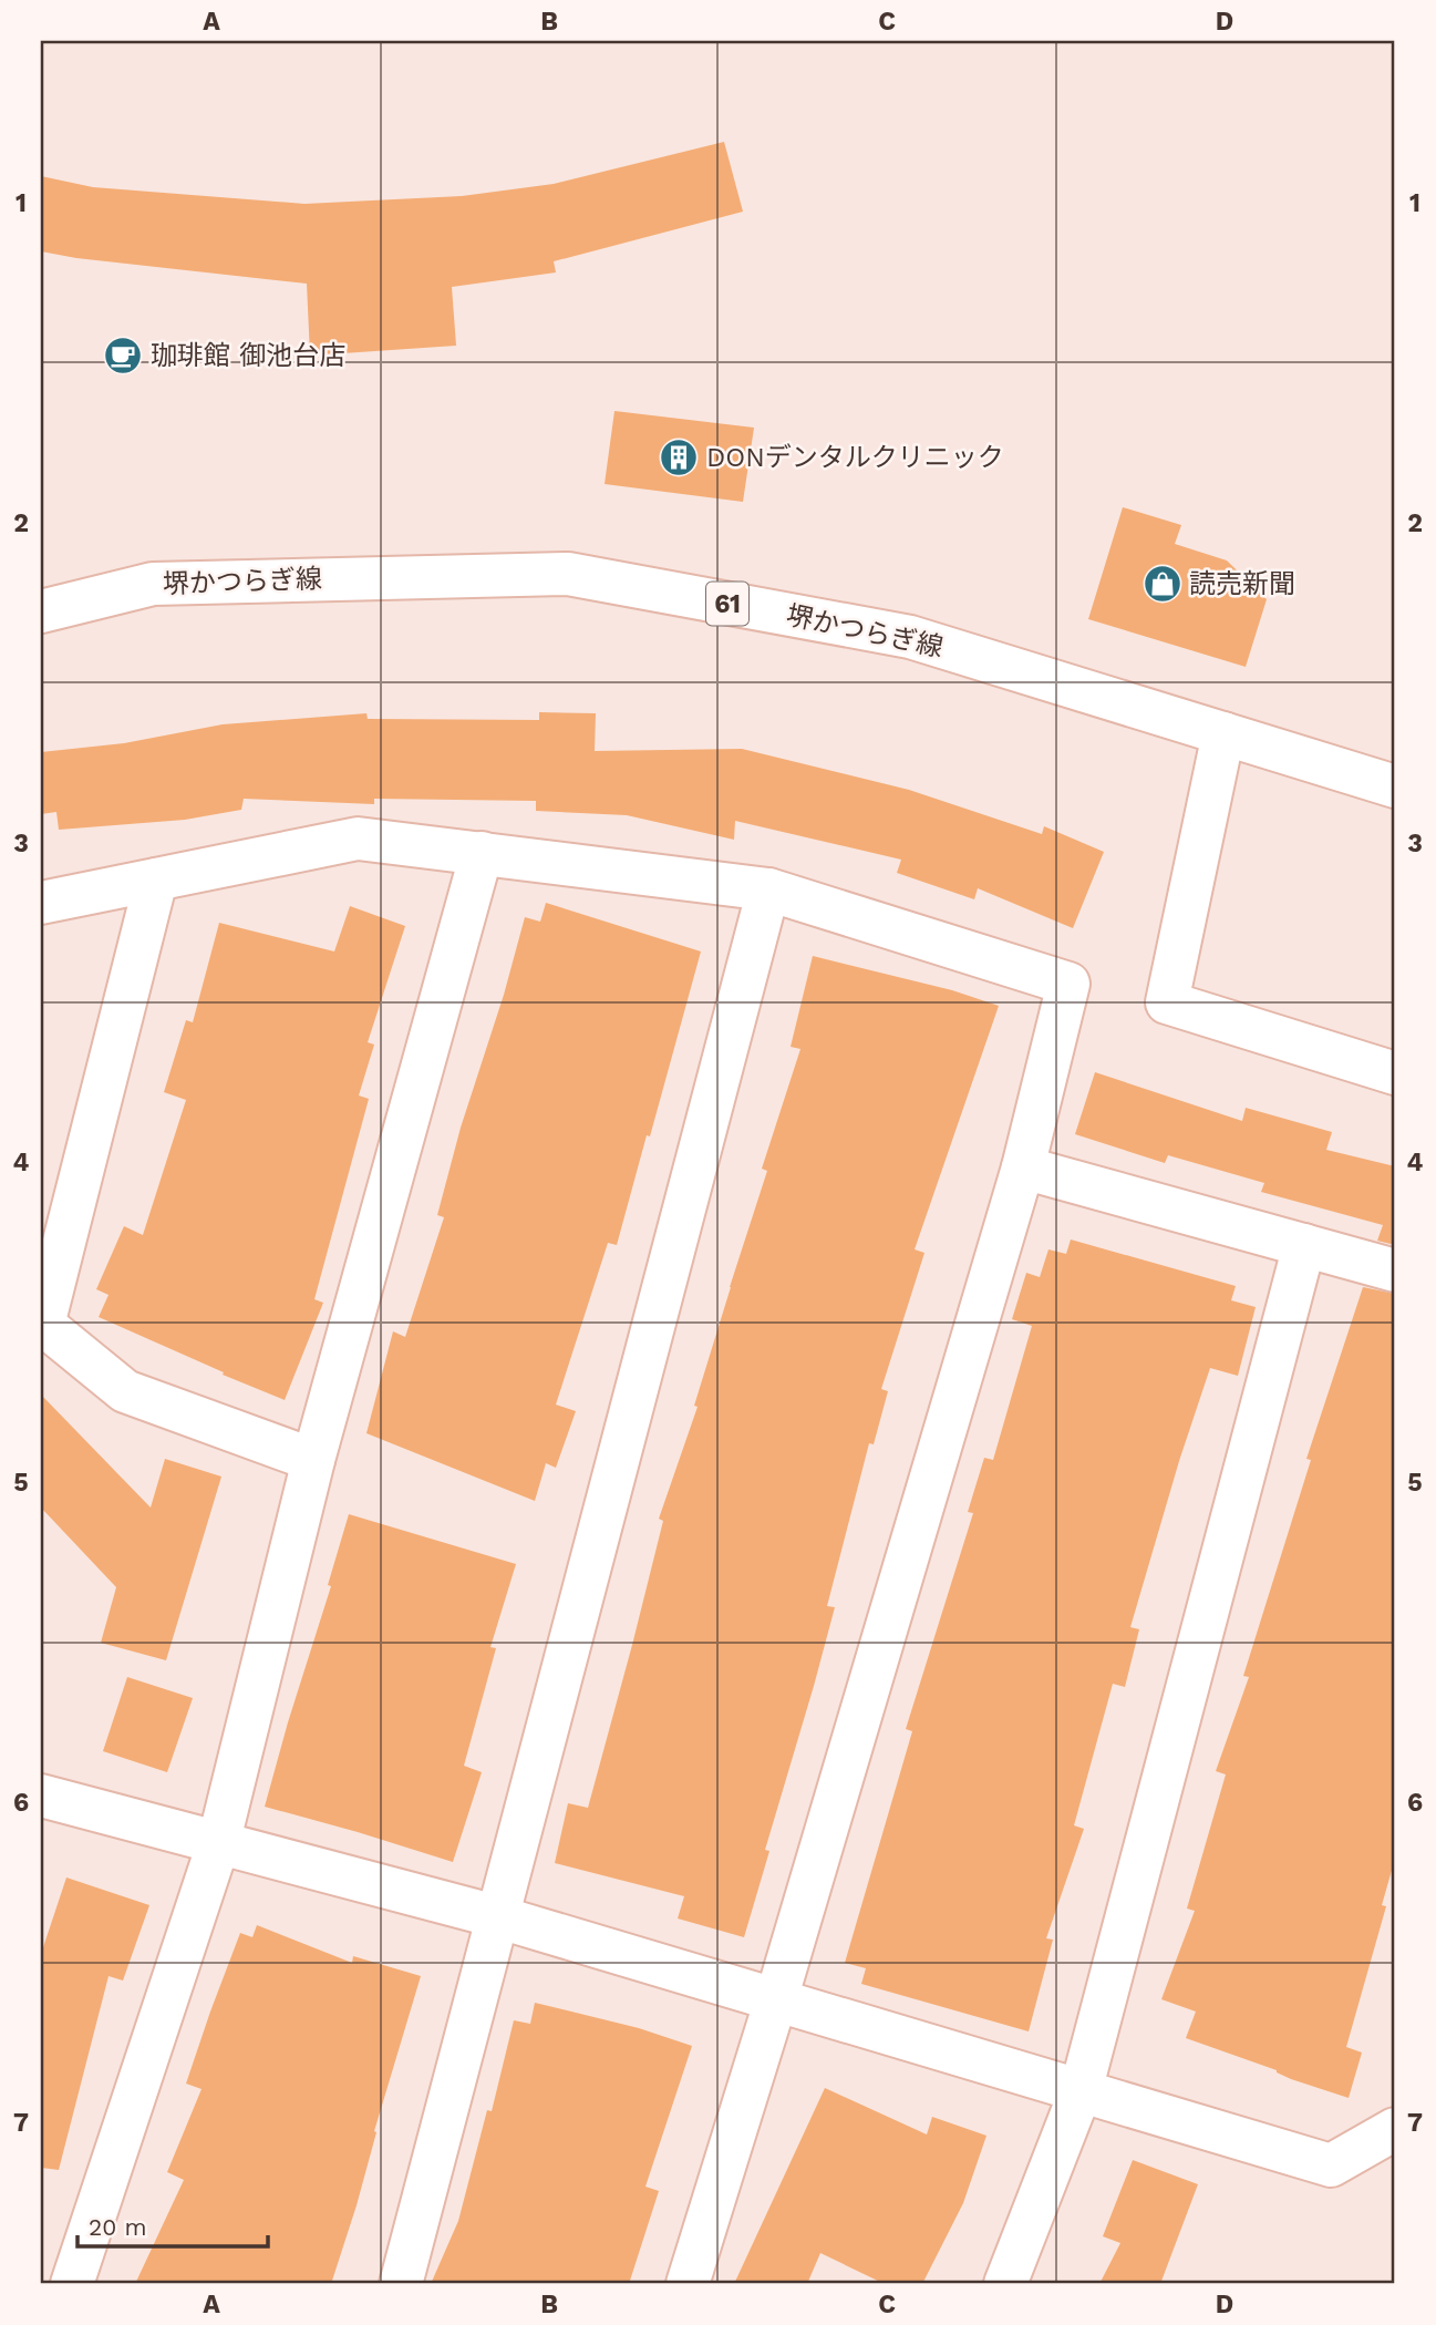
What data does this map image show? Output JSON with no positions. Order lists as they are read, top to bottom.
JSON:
{
  "streets": {
    "street": ["堺かつらぎ線", "61"]
  },
  "places": {
    "cafe": ["珈琲館 御池台店"],
    "building": ["DONデンタルクリニック"],
    "shop": ["読売新聞"]
  },
  "scale_bar": "20 m",
  "grid": {
    "columns": [
      "A",
      "B",
      "C",
      "D"
    ],
    "rows": [
      "1",
      "2",
      "3",
      "4",
      "5",
      "6",
      "7"
    ]
  }
}
